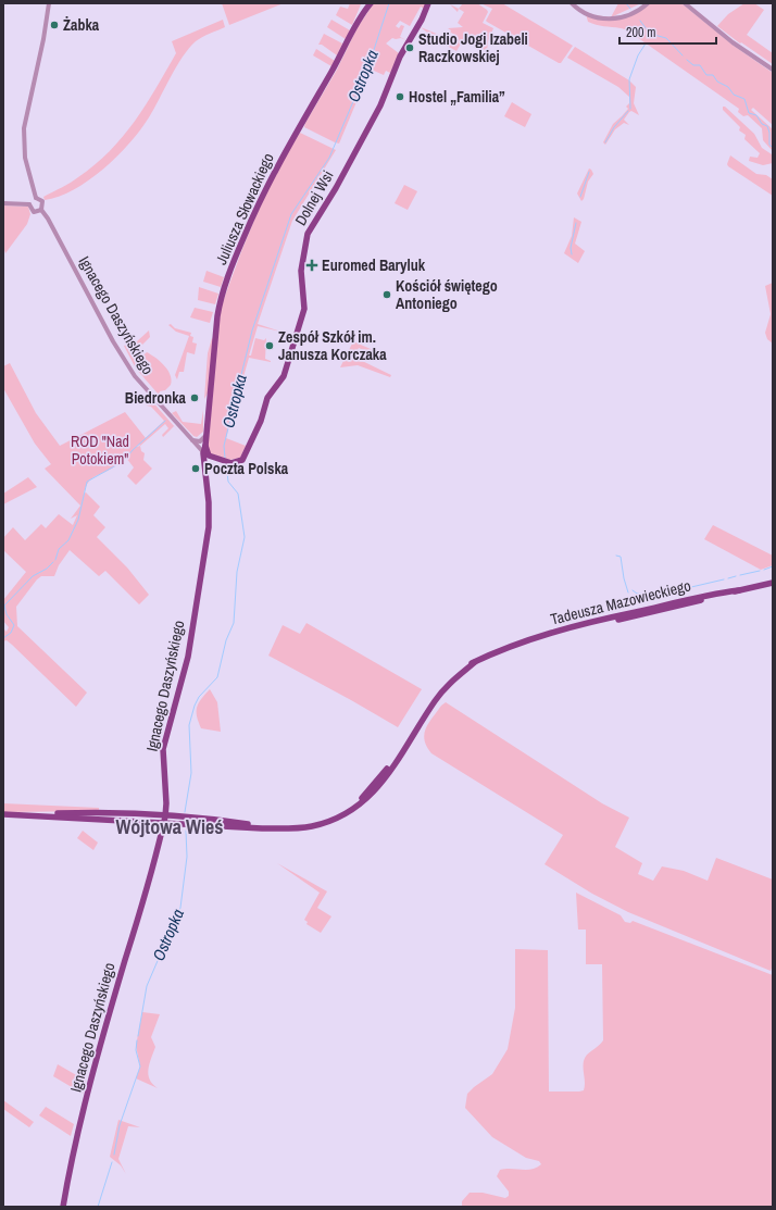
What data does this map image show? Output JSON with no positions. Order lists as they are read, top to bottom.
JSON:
{
  "streets": {
    "main road": [
      "Dolnej Wsi",
      "Juliusza Słowackiego",
      "Ignacego Daszyńskiego",
      "Tadeusza Mazowieckiego"
    ]
  },
  "crossings": [
    ["Dolnej Wsi", "Juliusza Słowackiego"],
    ["Dolnej Wsi", "Ignacego Daszyńskiego"],
    ["Juliusza Słowackiego", "Ignacego Daszyńskiego"],
    ["Ignacego Daszyńskiego", "Tadeusza Mazowieckiego"]
  ],
  "districts": ["Wójtowa Wieś"],
  "water": ["Ostropka"],
  "parks": ["ROD \"Nad Potokiem\""],
  "places": {
    "other": [
      "Żabka",
      "Studio Jogi Izabeli Raczkowskiej",
      "Hostel „Familia”",
      "Kościół świętego Antoniego",
      "Zespół Szkół im. Janusza Korczaka",
      "Biedronka",
      "Poczta Polska"
    ],
    "health": ["Euromed Baryluk"]
  },
  "scale_bar": "200 m"
}
